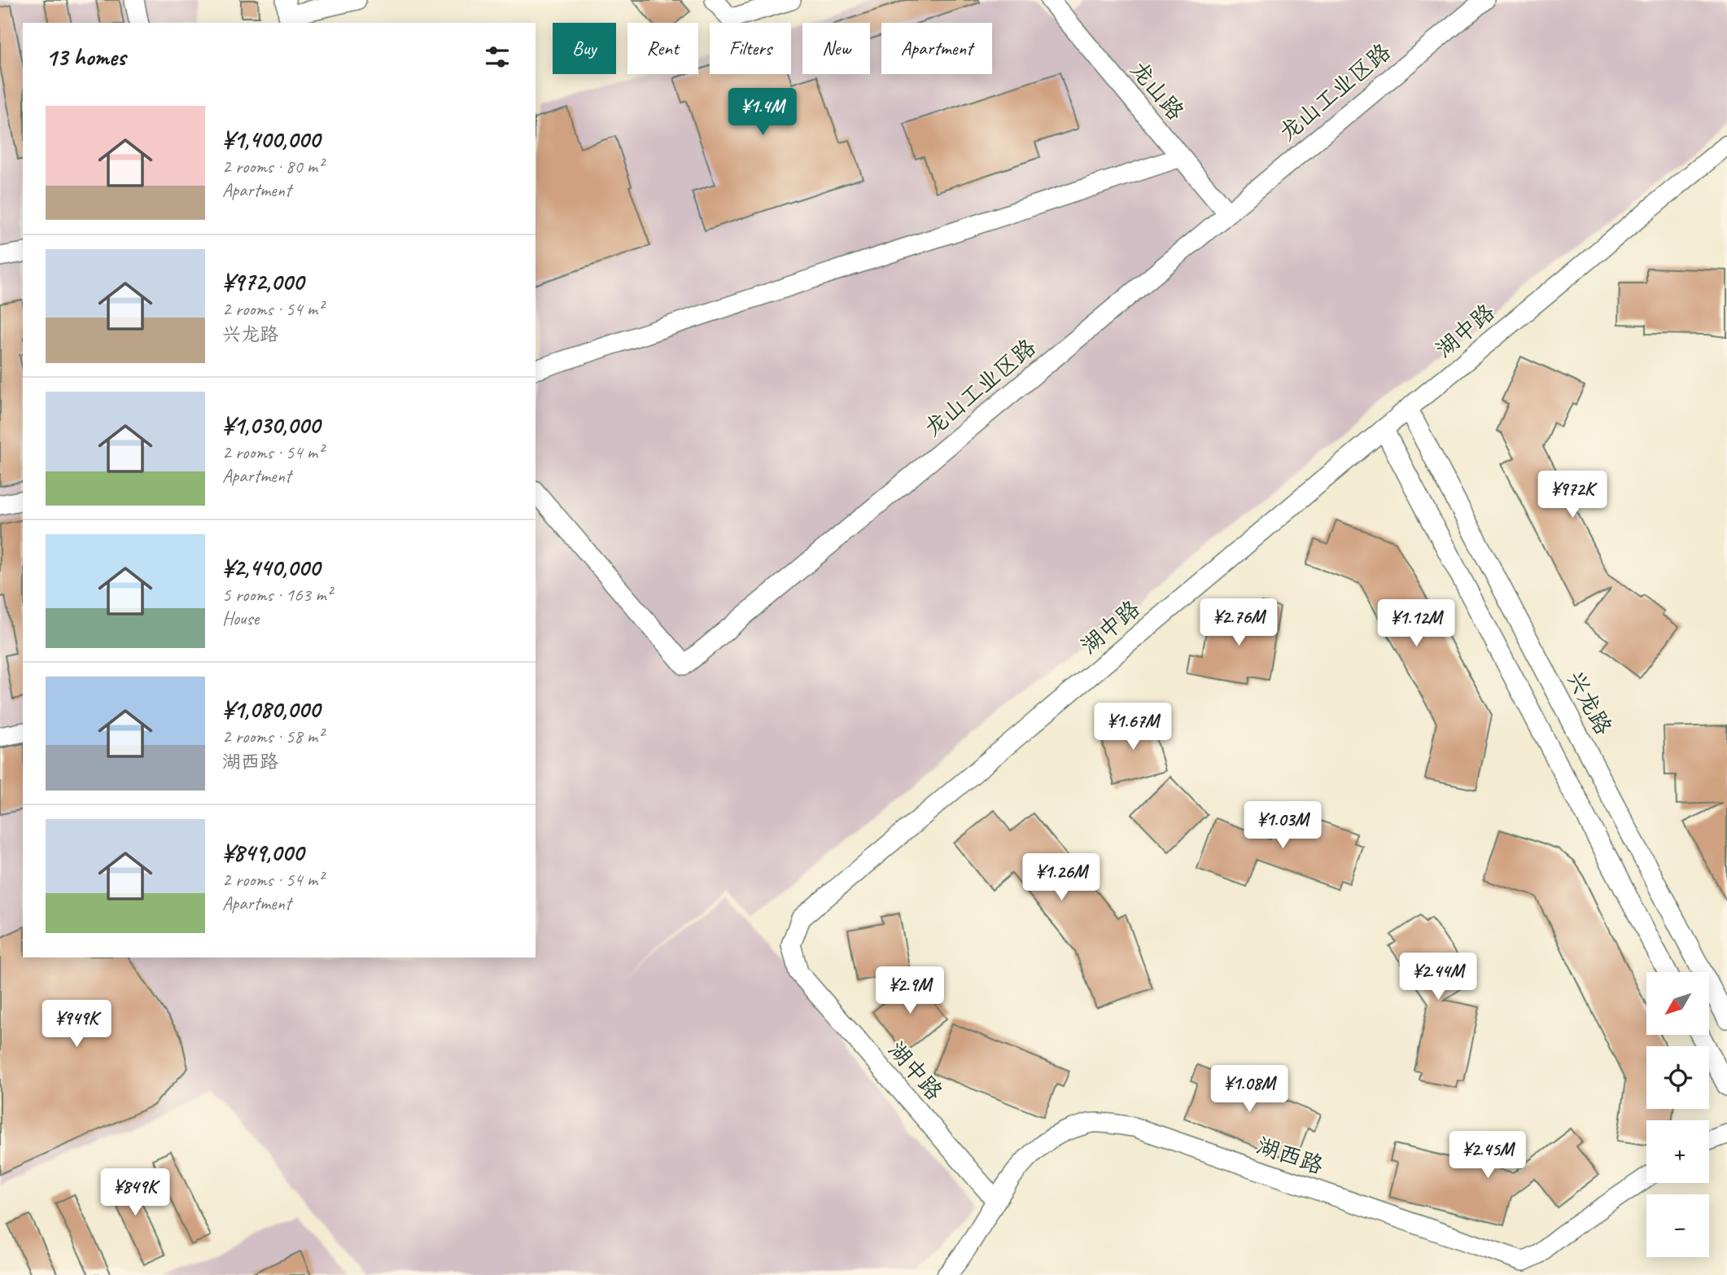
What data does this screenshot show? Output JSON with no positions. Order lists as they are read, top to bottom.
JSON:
{
  "streets": {
    "street": [
      "龙山路",
      "龙山工业区路",
      "湖中路",
      "兴龙路",
      "湖西路"
    ]
  },
  "crossings": [
    ["龙山路", "龙山工业区路"],
    ["湖中路", "兴龙路"],
    ["湖中路", "湖西路"]
  ],
  "north": "bottom left",
  "page": {
    "chip": [
      "Buy",
      "Rent",
      "Filters",
      "New",
      "Apartment"
    ],
    "heading": "13 homes",
    "price": [
      "¥1.4M",
      "¥972K",
      "¥2.76M",
      "¥1.12M",
      "¥1.67M",
      "¥1.03M",
      "¥1.26M",
      "¥2.44M",
      "¥2.9M",
      "¥949K",
      "¥1.08M",
      "¥2.45M",
      "¥849K"
    ],
    "list": [
      {
        "name": "¥1,400,000",
        "note": "2 rooms · 80 m² · Apartment"
      },
      {
        "name": "¥972,000",
        "note": "2 rooms · 54 m² · 兴龙路"
      },
      {
        "name": "¥1,030,000",
        "note": "2 rooms · 54 m² · Apartment"
      },
      {
        "name": "¥2,440,000",
        "note": "5 rooms · 163 m² · House"
      },
      {
        "name": "¥1,080,000",
        "note": "2 rooms · 58 m² · 湖西路"
      },
      {
        "name": "¥849,000",
        "note": "2 rooms · 54 m² · Apartment"
      }
    ],
    "map_buttons": ["+", "−"]
  }
}
